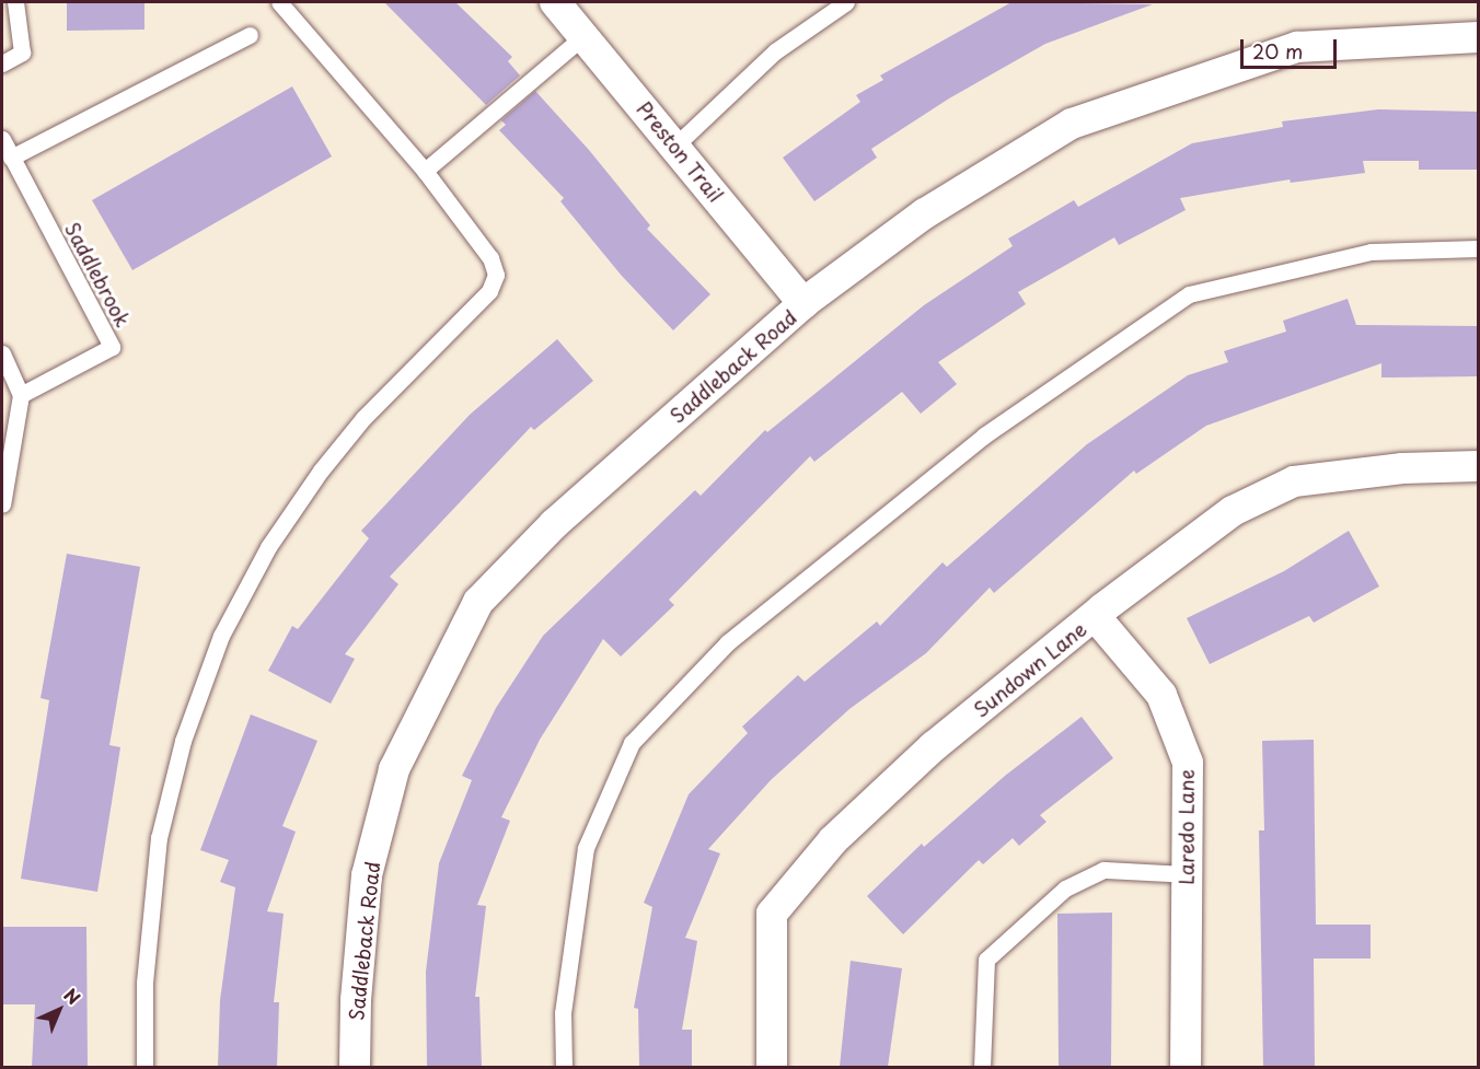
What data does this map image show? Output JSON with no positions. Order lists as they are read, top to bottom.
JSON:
{
  "streets": {
    "street": [
      "Preston Trail",
      "Saddleback Road",
      "Sundown Lane",
      "Laredo Lane"
    ],
    "lane": ["Saddlebrook"]
  },
  "crossings": [
    ["Preston Trail", "Saddleback Road"],
    ["Sundown Lane", "Laredo Lane"]
  ],
  "scale_bar": "20 m",
  "north": "top right"
}
